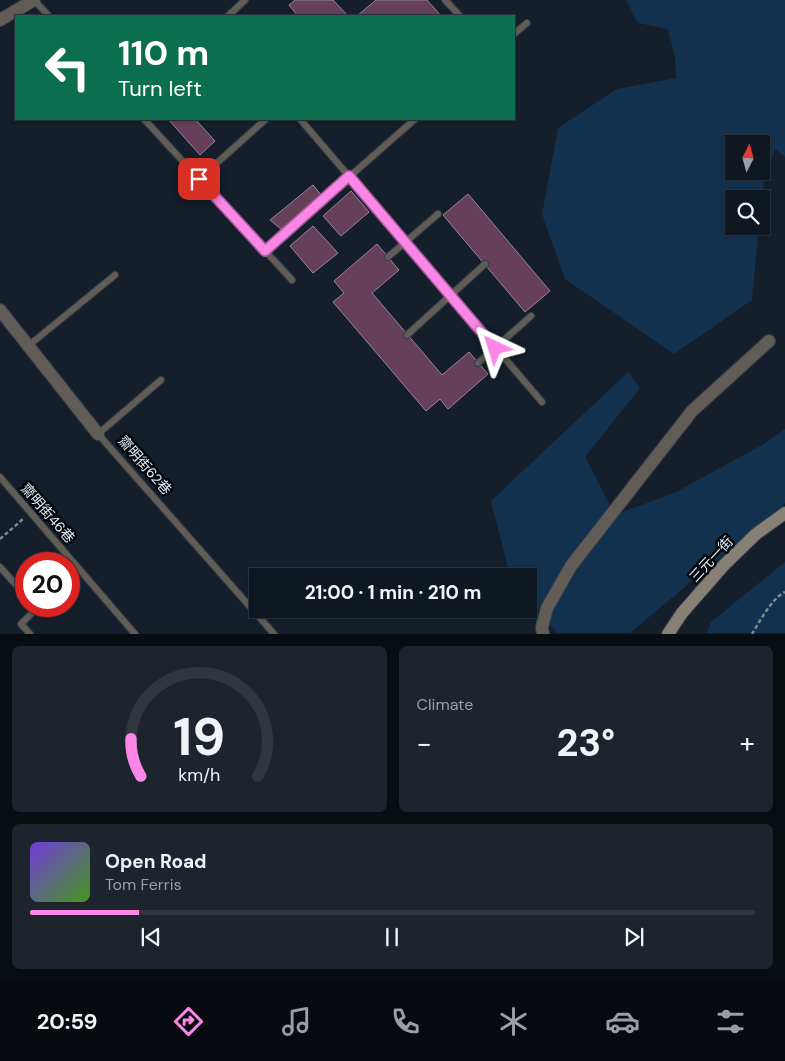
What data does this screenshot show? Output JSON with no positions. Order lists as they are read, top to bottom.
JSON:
{
  "streets": {
    "street": ["齋明街62巷", "三元一街"],
    "lane": ["齋明街46巷"]
  },
  "north": "top",
  "page": {
    "turn": ["110 m", "Turn left"],
    "limit": "20",
    "trip": "21:00 · 1 min · 210 m",
    "tile": "Climate",
    "heat": ["−", "23°", "+"],
    "song": ["Open Road", "Tom Ferris"],
    "tabs": "20:59",
    "gauge": ["19", "km/h"]
  }
}
